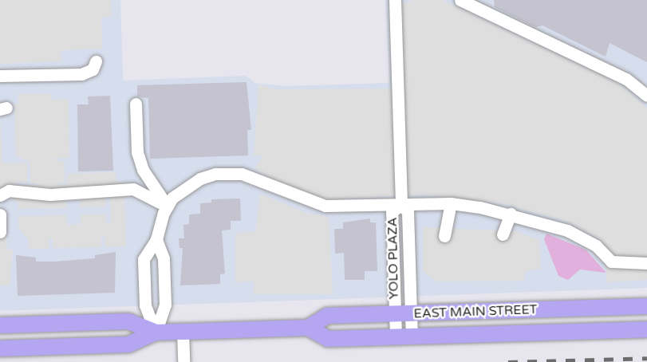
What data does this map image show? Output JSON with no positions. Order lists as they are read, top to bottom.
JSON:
{
  "streets": {
    "main road": ["EAST MAIN STREET"],
    "lane": ["YOLO PLAZA"]
  },
  "crossings": [
    ["YOLO PLAZA", "EAST MAIN STREET"]
  ]
}
